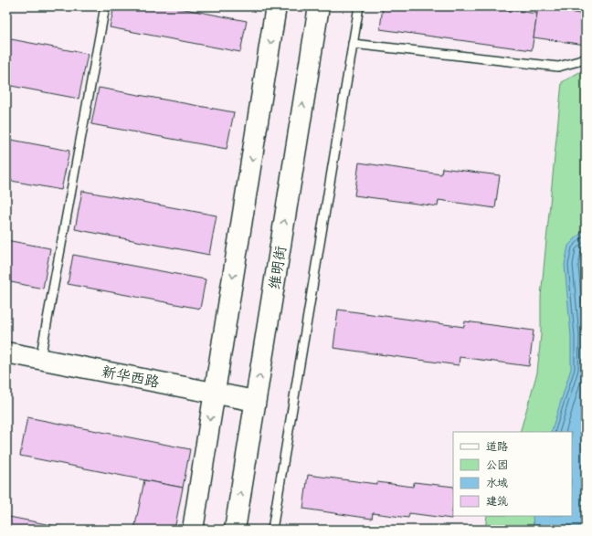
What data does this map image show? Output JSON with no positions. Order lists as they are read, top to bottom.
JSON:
{
  "streets": {
    "street": ["维明街", "新华西路"]
  },
  "crossings": [
    ["维明街", "新华西路"]
  ],
  "legend": [
    "道路",
    "公园",
    "水域",
    "建筑"
  ]
}
